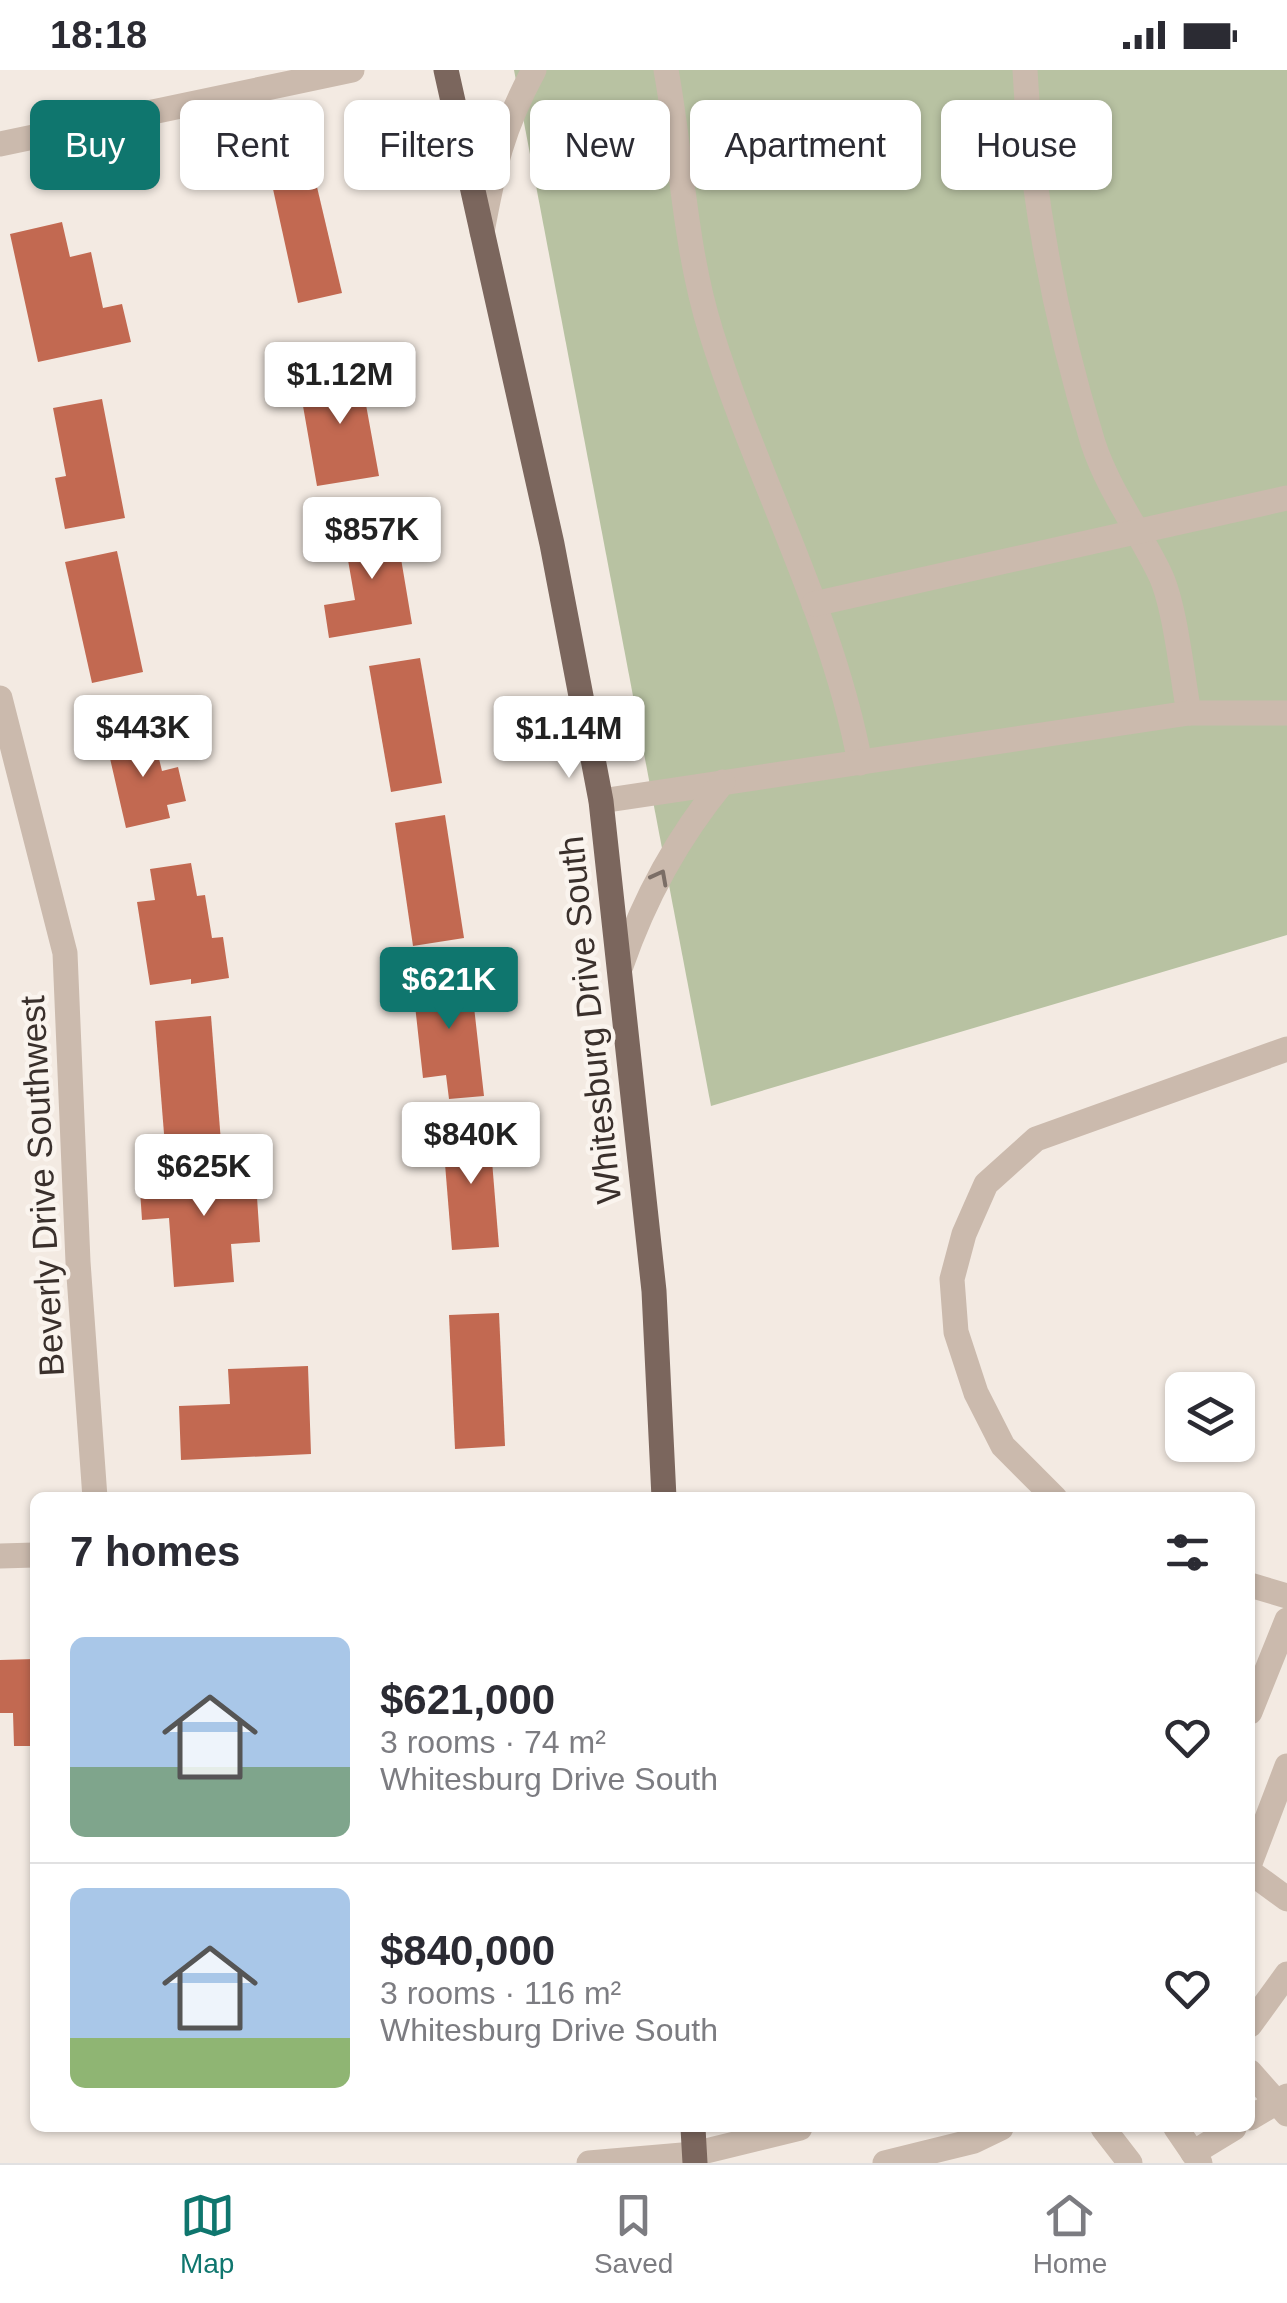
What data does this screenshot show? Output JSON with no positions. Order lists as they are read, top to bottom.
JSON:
{
  "streets": {
    "main road": ["Whitesburg Drive South"],
    "street": ["Beverly Drive Southwest"]
  },
  "page": {
    "status": "18:18",
    "chip": [
      "Buy",
      "Rent",
      "Filters",
      "New",
      "Apartment",
      "House"
    ],
    "price": [
      "$1.12M",
      "$857K",
      "$443K",
      "$1.14M",
      "$621K",
      "$840K",
      "$625K"
    ],
    "heading": "7 homes",
    "list": [
      {
        "name": "$621,000",
        "note": "3 rooms · 74 m² · Whitesburg Drive South"
      },
      {
        "name": "$840,000",
        "note": "3 rooms · 116 m² · Whitesburg Drive South"
      }
    ],
    "tabs": ["Map", "Saved", "Home"]
  }
}
